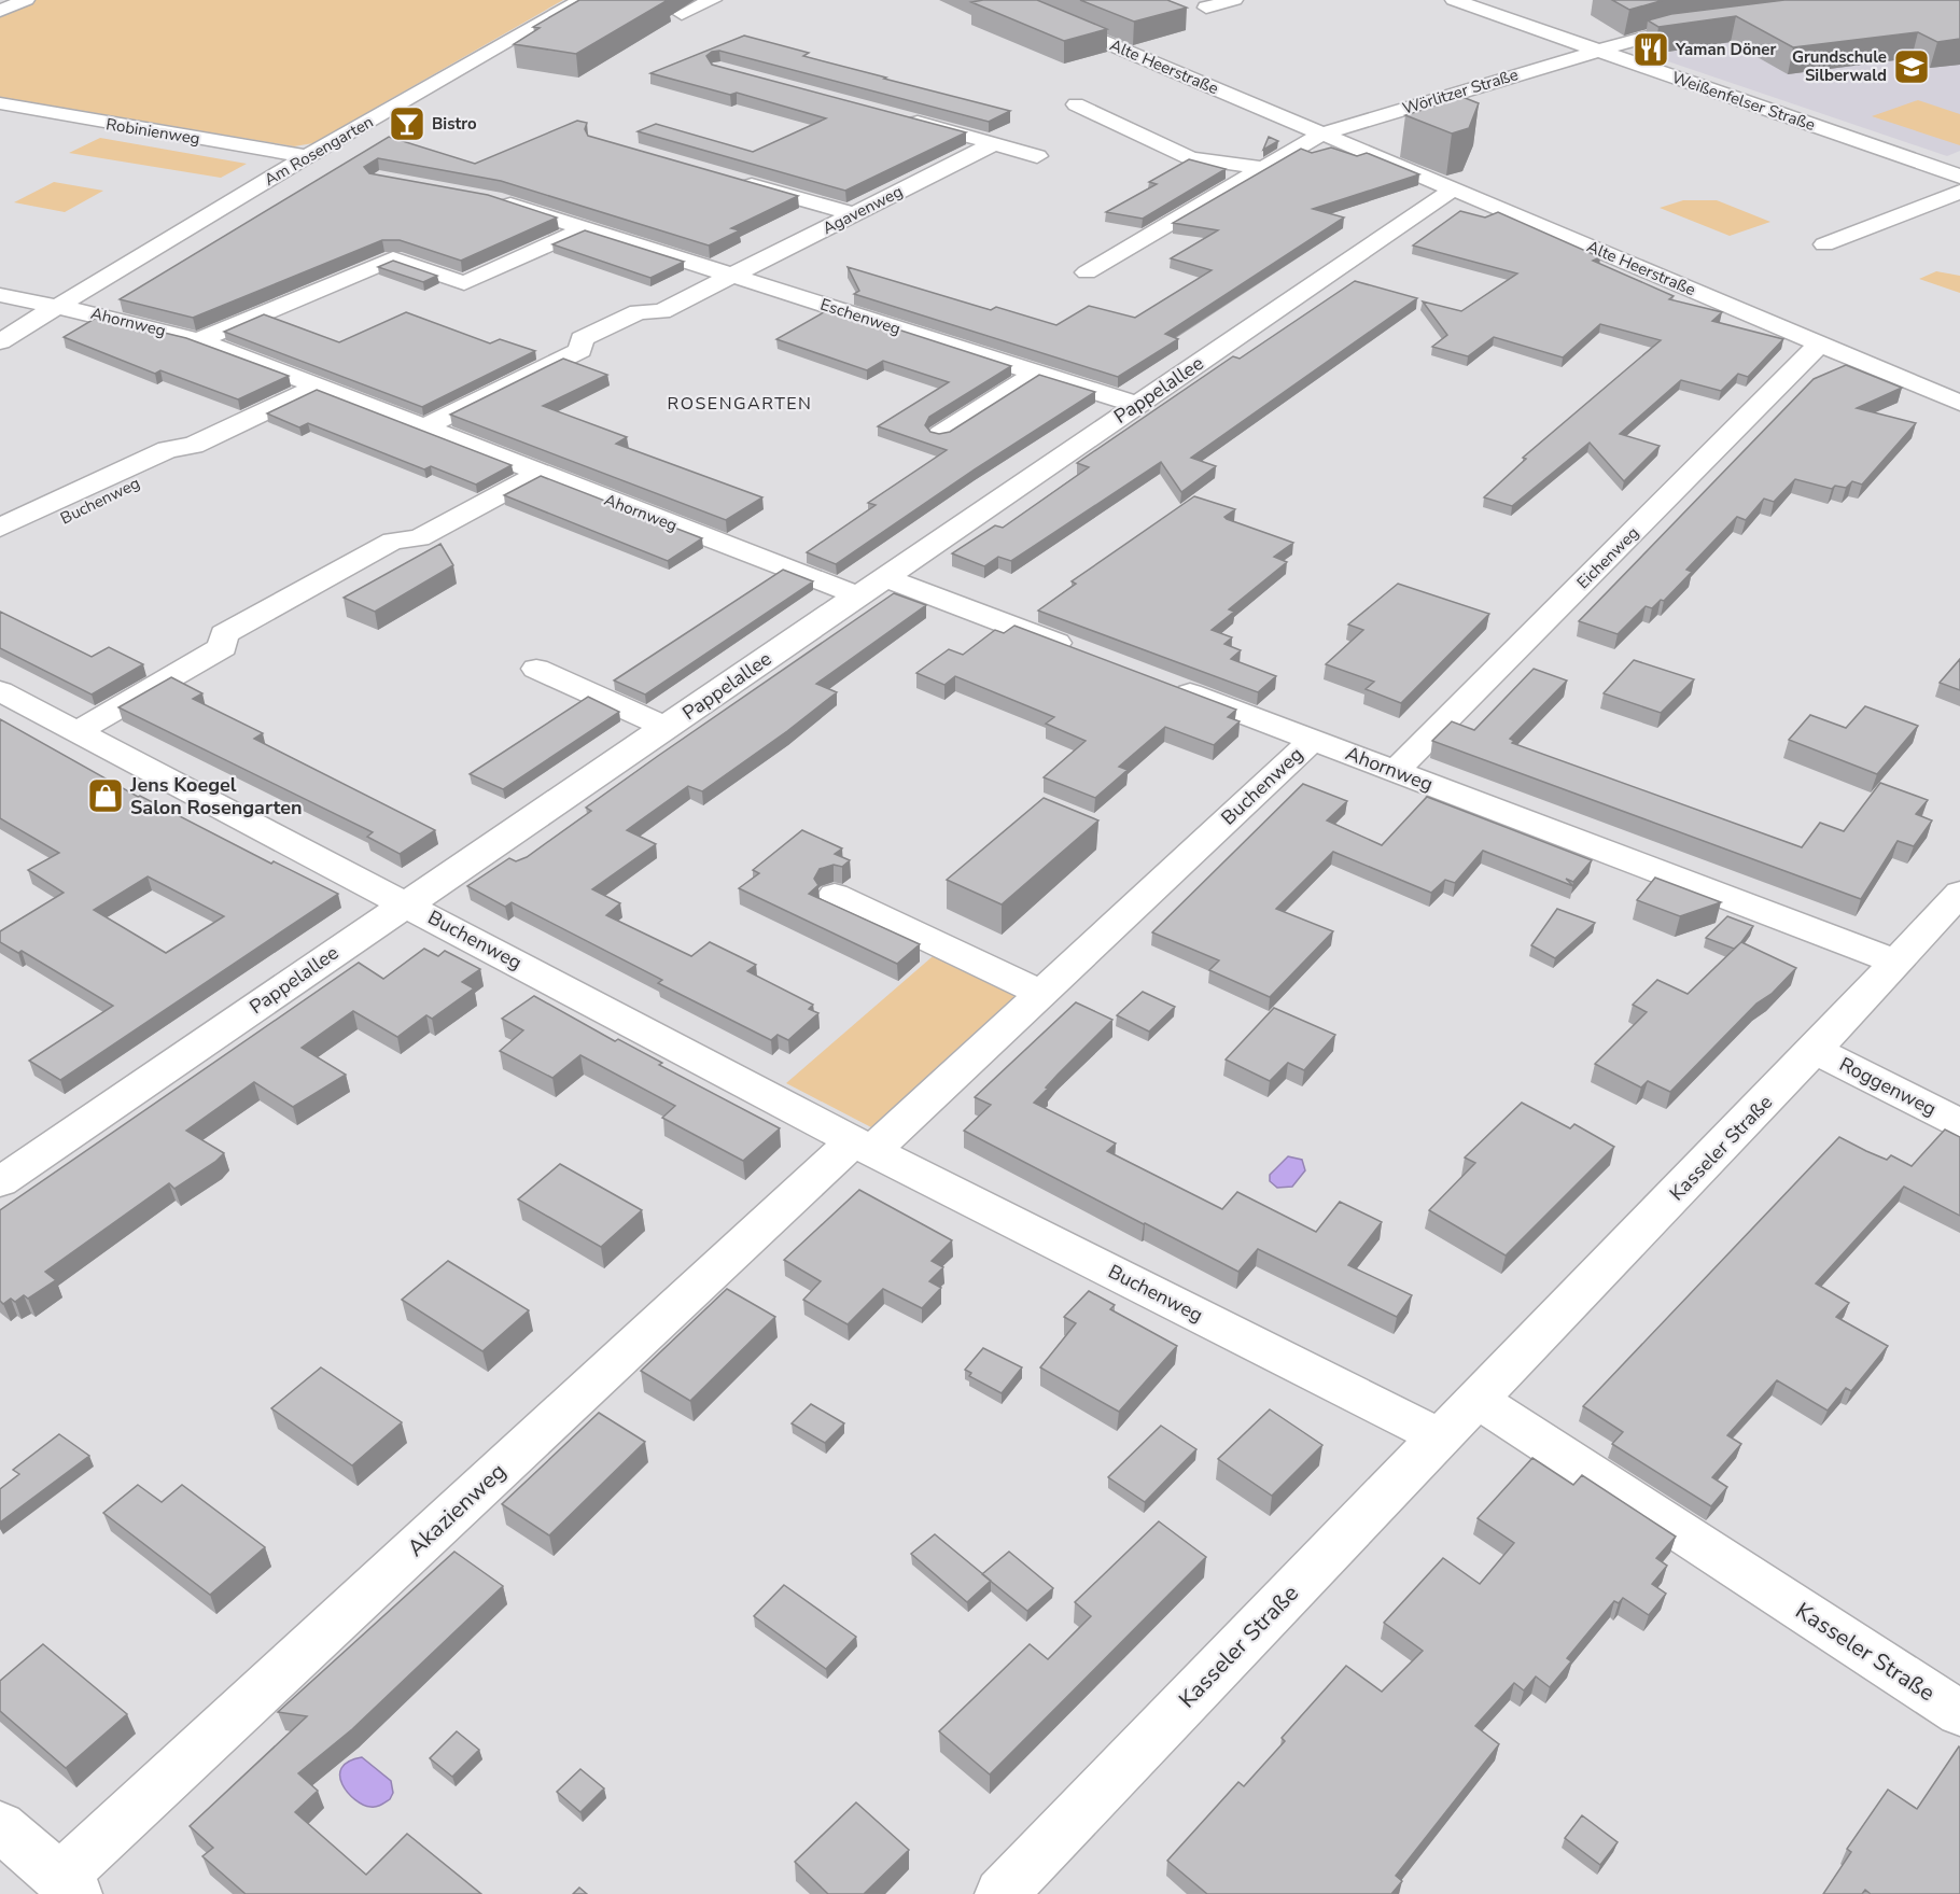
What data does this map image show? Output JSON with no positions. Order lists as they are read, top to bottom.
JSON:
{
  "streets": {
    "street": [
      "Alte Heerstraße",
      "Wörlitzer Straße",
      "Weißenfelser Straße",
      "Robinienweg",
      "Am Rosengarten",
      "Agavenweg",
      "Eschenweg",
      "Ahornweg",
      "Pappelallee",
      "Buchenweg",
      "Eichenweg",
      "Roggenweg",
      "Kasseler Straße",
      "Akazienweg"
    ]
  },
  "crossings": [
    ["Alte Heerstraße", "Wörlitzer Straße"],
    ["Alte Heerstraße", "Pappelallee"],
    ["Alte Heerstraße", "Eichenweg"],
    ["Wörlitzer Straße", "Weißenfelser Straße"],
    ["Robinienweg", "Am Rosengarten"],
    ["Am Rosengarten", "Ahornweg"],
    ["Agavenweg", "Eschenweg"],
    ["Eschenweg", "Pappelallee"],
    ["Ahornweg", "Pappelallee"],
    ["Ahornweg", "Buchenweg"],
    ["Ahornweg", "Eichenweg"],
    ["Ahornweg", "Kasseler Straße"],
    ["Pappelallee", "Buchenweg"],
    ["Buchenweg", "Kasseler Straße"],
    ["Buchenweg", "Akazienweg"],
    ["Roggenweg", "Kasseler Straße"]
  ],
  "districts": ["ROSENGARTEN"],
  "places": {
    "restaurant": ["Yaman Döner"],
    "school or university": ["Grundschule Silberwald"],
    "bar": ["Bistro"],
    "shop": ["Jens Koegel Salon Rosengarten"]
  }
}
